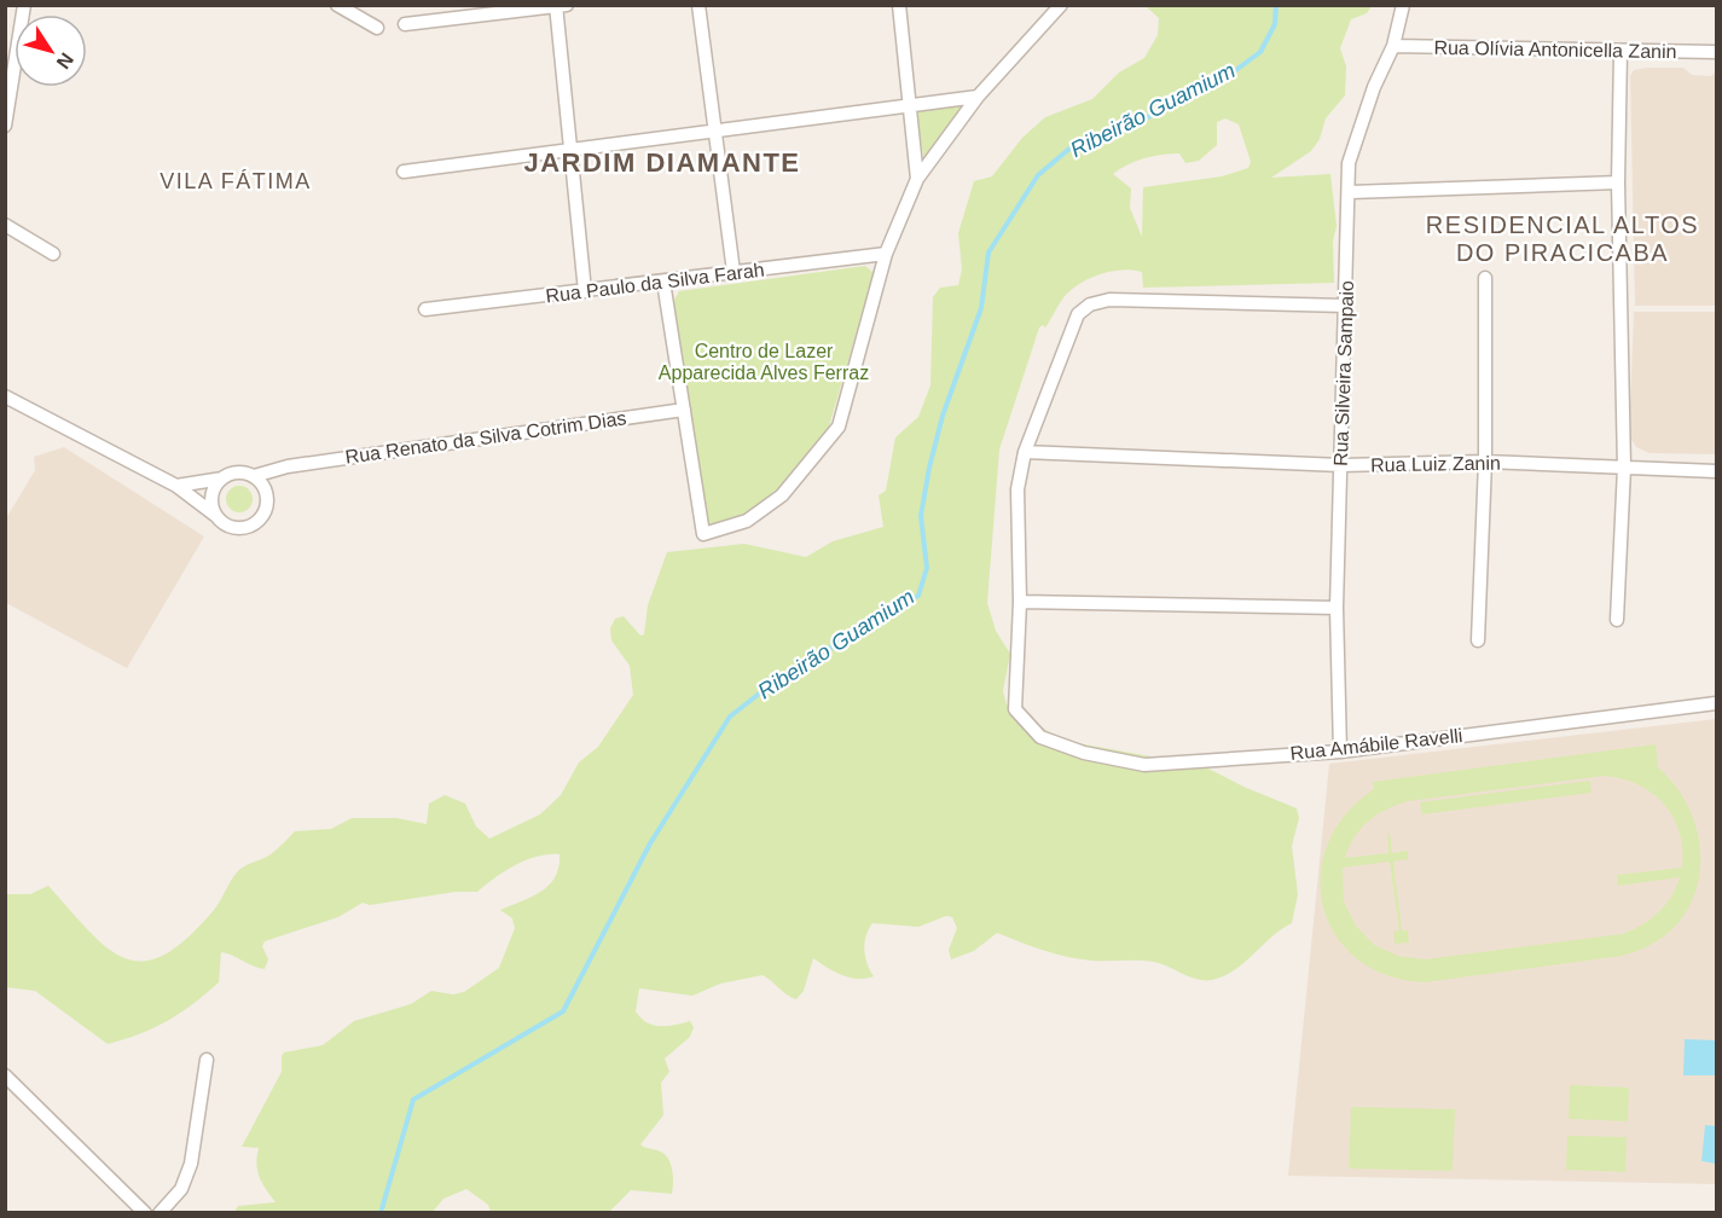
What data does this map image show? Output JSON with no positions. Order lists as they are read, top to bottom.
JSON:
{
  "streets": {
    "street": [
      "Rua Olívia Antonicella Zanin",
      "Rua Paulo da Silva Farah",
      "Rua Silveira Sampaio",
      "Rua Renato da Silva Cotrim Dias",
      "Rua Luiz Zanin",
      "Rua Amábile Ravelli"
    ]
  },
  "crossings": [
    ["Rua Olívia Antonicella Zanin", "Rua Silveira Sampaio"],
    ["Rua Silveira Sampaio", "Rua Luiz Zanin"],
    ["Rua Silveira Sampaio", "Rua Amábile Ravelli"]
  ],
  "districts": ["JARDIM DIAMANTE", "VILA FÁTIMA", "RESIDENCIAL ALTOS DO PIRACICABA"],
  "water": ["Ribeirão Guamium"],
  "parks": ["Centro de Lazer Apparecida Alves Ferraz"],
  "north": "bottom right"
}
